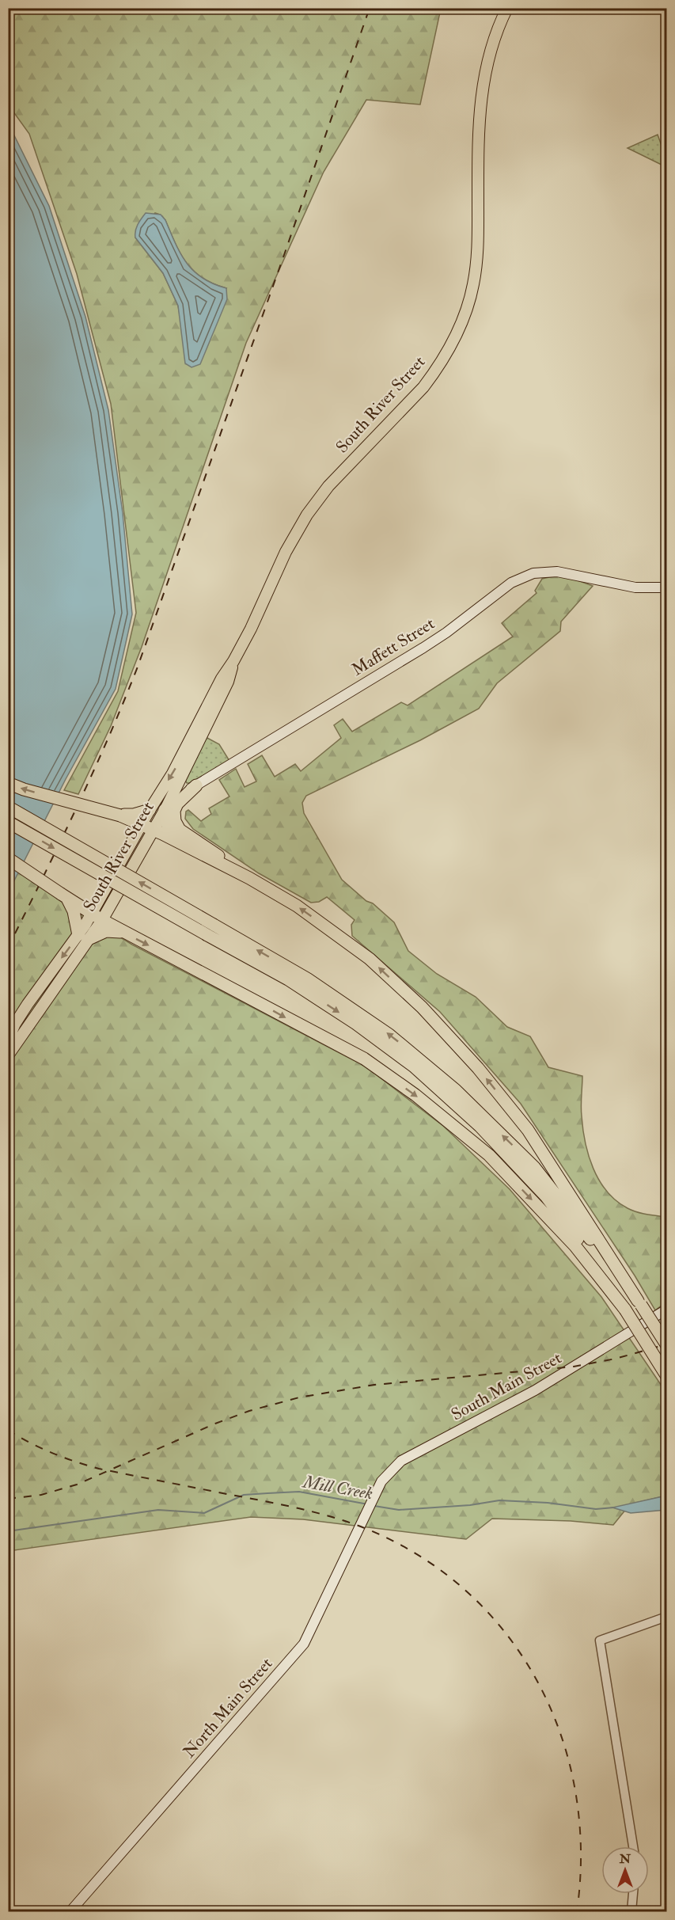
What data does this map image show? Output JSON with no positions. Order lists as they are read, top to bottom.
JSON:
{
  "streets": {
    "main road": [
      "South River Street",
      "Maffett Street",
      "South Main Street",
      "North Main Street"
    ]
  },
  "crossings": [
    ["South River Street", "Maffett Street"],
    ["South Main Street", "North Main Street"]
  ],
  "water": ["Mill Creek"],
  "north": "top"
}
